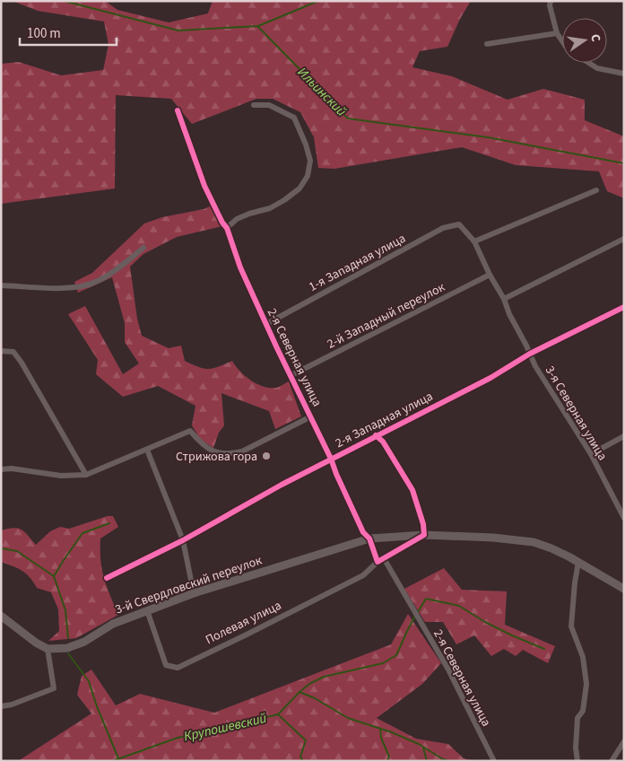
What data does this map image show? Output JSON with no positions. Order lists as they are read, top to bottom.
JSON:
{
  "streets": {
    "main road": ["3-й Свердловский переулок"],
    "street": [
      "1-я Западная улица",
      "2-й Западный переулок",
      "2-я Северная улица",
      "3-я Северная улица",
      "2-я Западная улица",
      "Полевая улица"
    ]
  },
  "crossings": [
    ["1-я Западная улица", "2-я Северная улица"],
    ["1-я Западная улица", "3-я Северная улица"],
    ["2-й Западный переулок", "2-я Северная улица"],
    ["2-й Западный переулок", "3-я Северная улица"],
    ["2-я Северная улица", "2-я Западная улица"],
    ["2-я Северная улица", "3-й Свердловский переулок"],
    ["2-я Северная улица", "Полевая улица"],
    ["3-я Северная улица", "2-я Западная улица"],
    ["3-й Свердловский переулок", "Полевая улица"]
  ],
  "water": ["Ильинский", "Крупошевский"],
  "places": ["Стрижова гора"],
  "scale_bar": "100 m",
  "north": "right"
}
